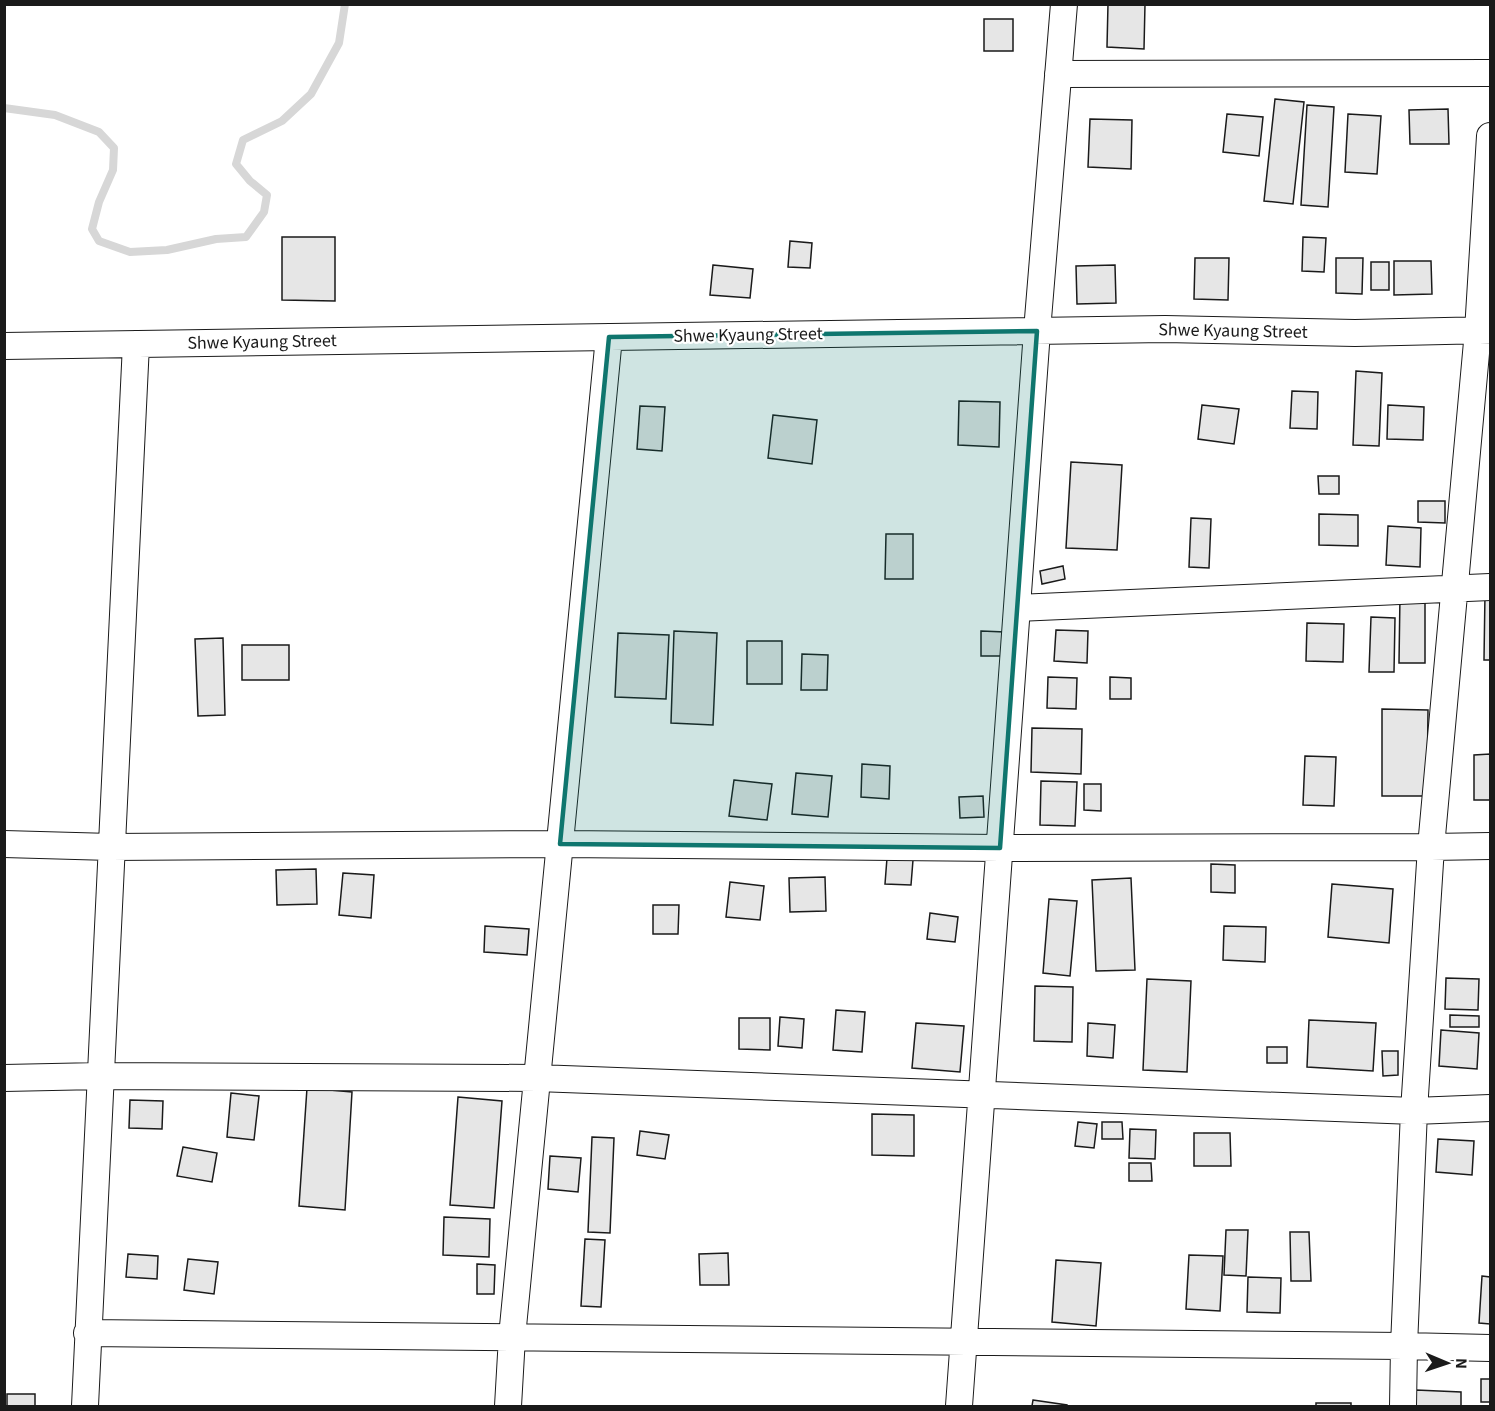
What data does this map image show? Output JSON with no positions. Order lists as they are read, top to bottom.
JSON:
{
  "streets": {
    "street": ["Shwe Kyaung Street"]
  },
  "north": "right"
}
